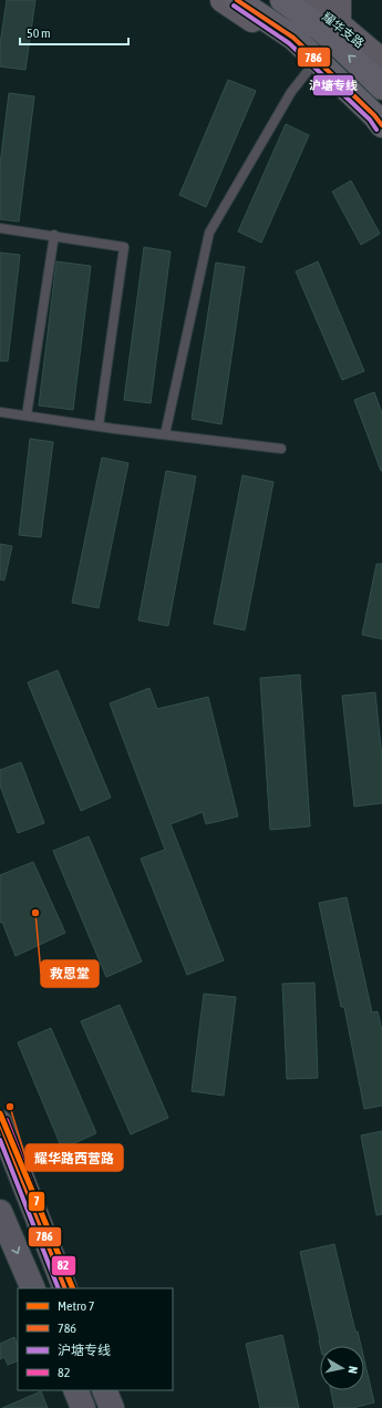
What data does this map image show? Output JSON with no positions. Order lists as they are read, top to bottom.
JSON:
{
  "streets": {
    "street": ["耀华支路"]
  },
  "places": ["救恩堂", "耀华路西营路"],
  "lines": [
    "transit line 786",
    "transit line 沪塘专线",
    "metro line 7",
    "transit line 82"
  ],
  "legend": [
    "Metro 7",
    "786",
    "沪塘专线",
    "82"
  ],
  "scale_bar": "50 m",
  "north": "right"
}
